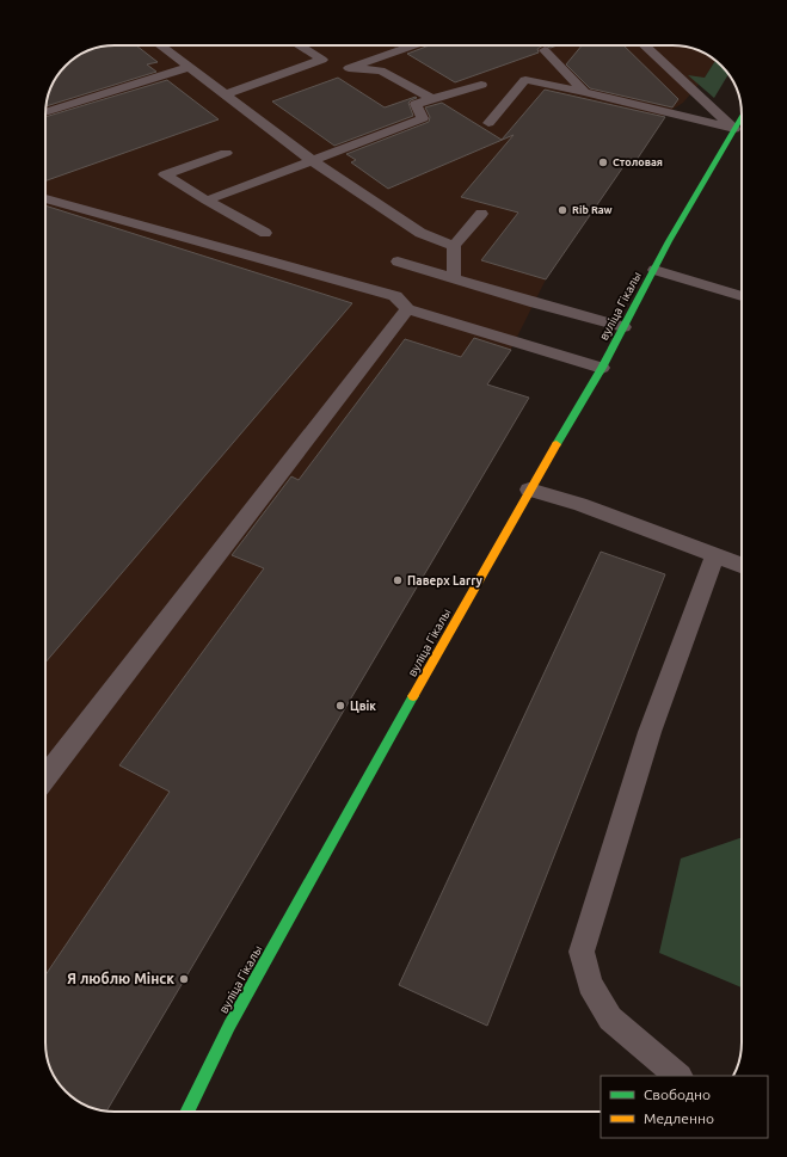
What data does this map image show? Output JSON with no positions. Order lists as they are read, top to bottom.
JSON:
{
  "streets": {
    "street": ["вуліца Гікалы"]
  },
  "places": [
    "Столовая",
    "Rib Raw",
    "Паверх Larry",
    "Цвік",
    "Я люблю Мінск"
  ],
  "legend": ["Свободно", "Медленно"]
}
